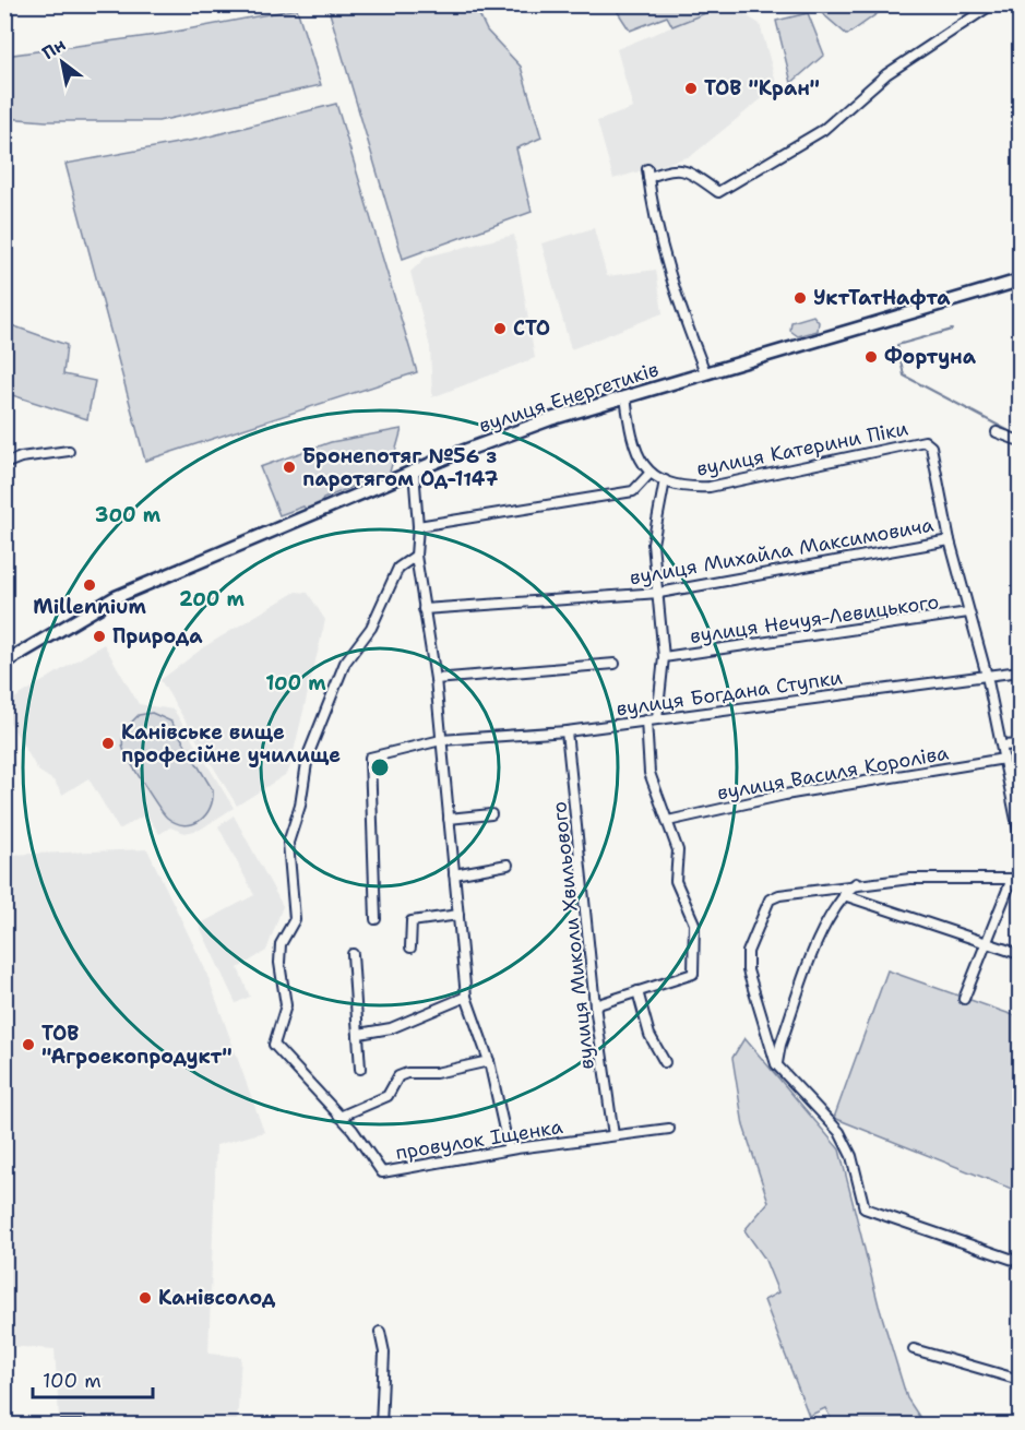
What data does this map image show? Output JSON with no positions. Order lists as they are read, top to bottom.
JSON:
{
  "streets": {
    "main road": ["вулиця Енергетиків"],
    "street": [
      "вулиця Катерини Піки",
      "вулиця Михайла Максимовича",
      "вулиця Нечуя-Левицького",
      "вулиця Богдана Ступки",
      "вулиця Василя Короліва",
      "вулиця Миколи Хвильового",
      "провулок Іщенка"
    ]
  },
  "crossings": [
    ["вулиця Катерини Піки", "вулиця Михайла Максимовича"],
    ["вулиця Богдана Ступки", "вулиця Миколи Хвильового"],
    ["вулиця Миколи Хвильового", "провулок Іщенка"]
  ],
  "places": [
    "ТОВ \"Кран\"",
    "УктТатНафта",
    "СТО",
    "Фортуна",
    "Бронепотяг №56 з паротягом Од-1147",
    "Millennium",
    "Природа",
    "Канівське вище професійне училище",
    "ТОВ \"Агроекопродукт\"",
    "Канівсолод"
  ],
  "scale_bar": "100 m",
  "north": "top left",
  "rings": ["300 m", "200 m", "100 m"]
}
